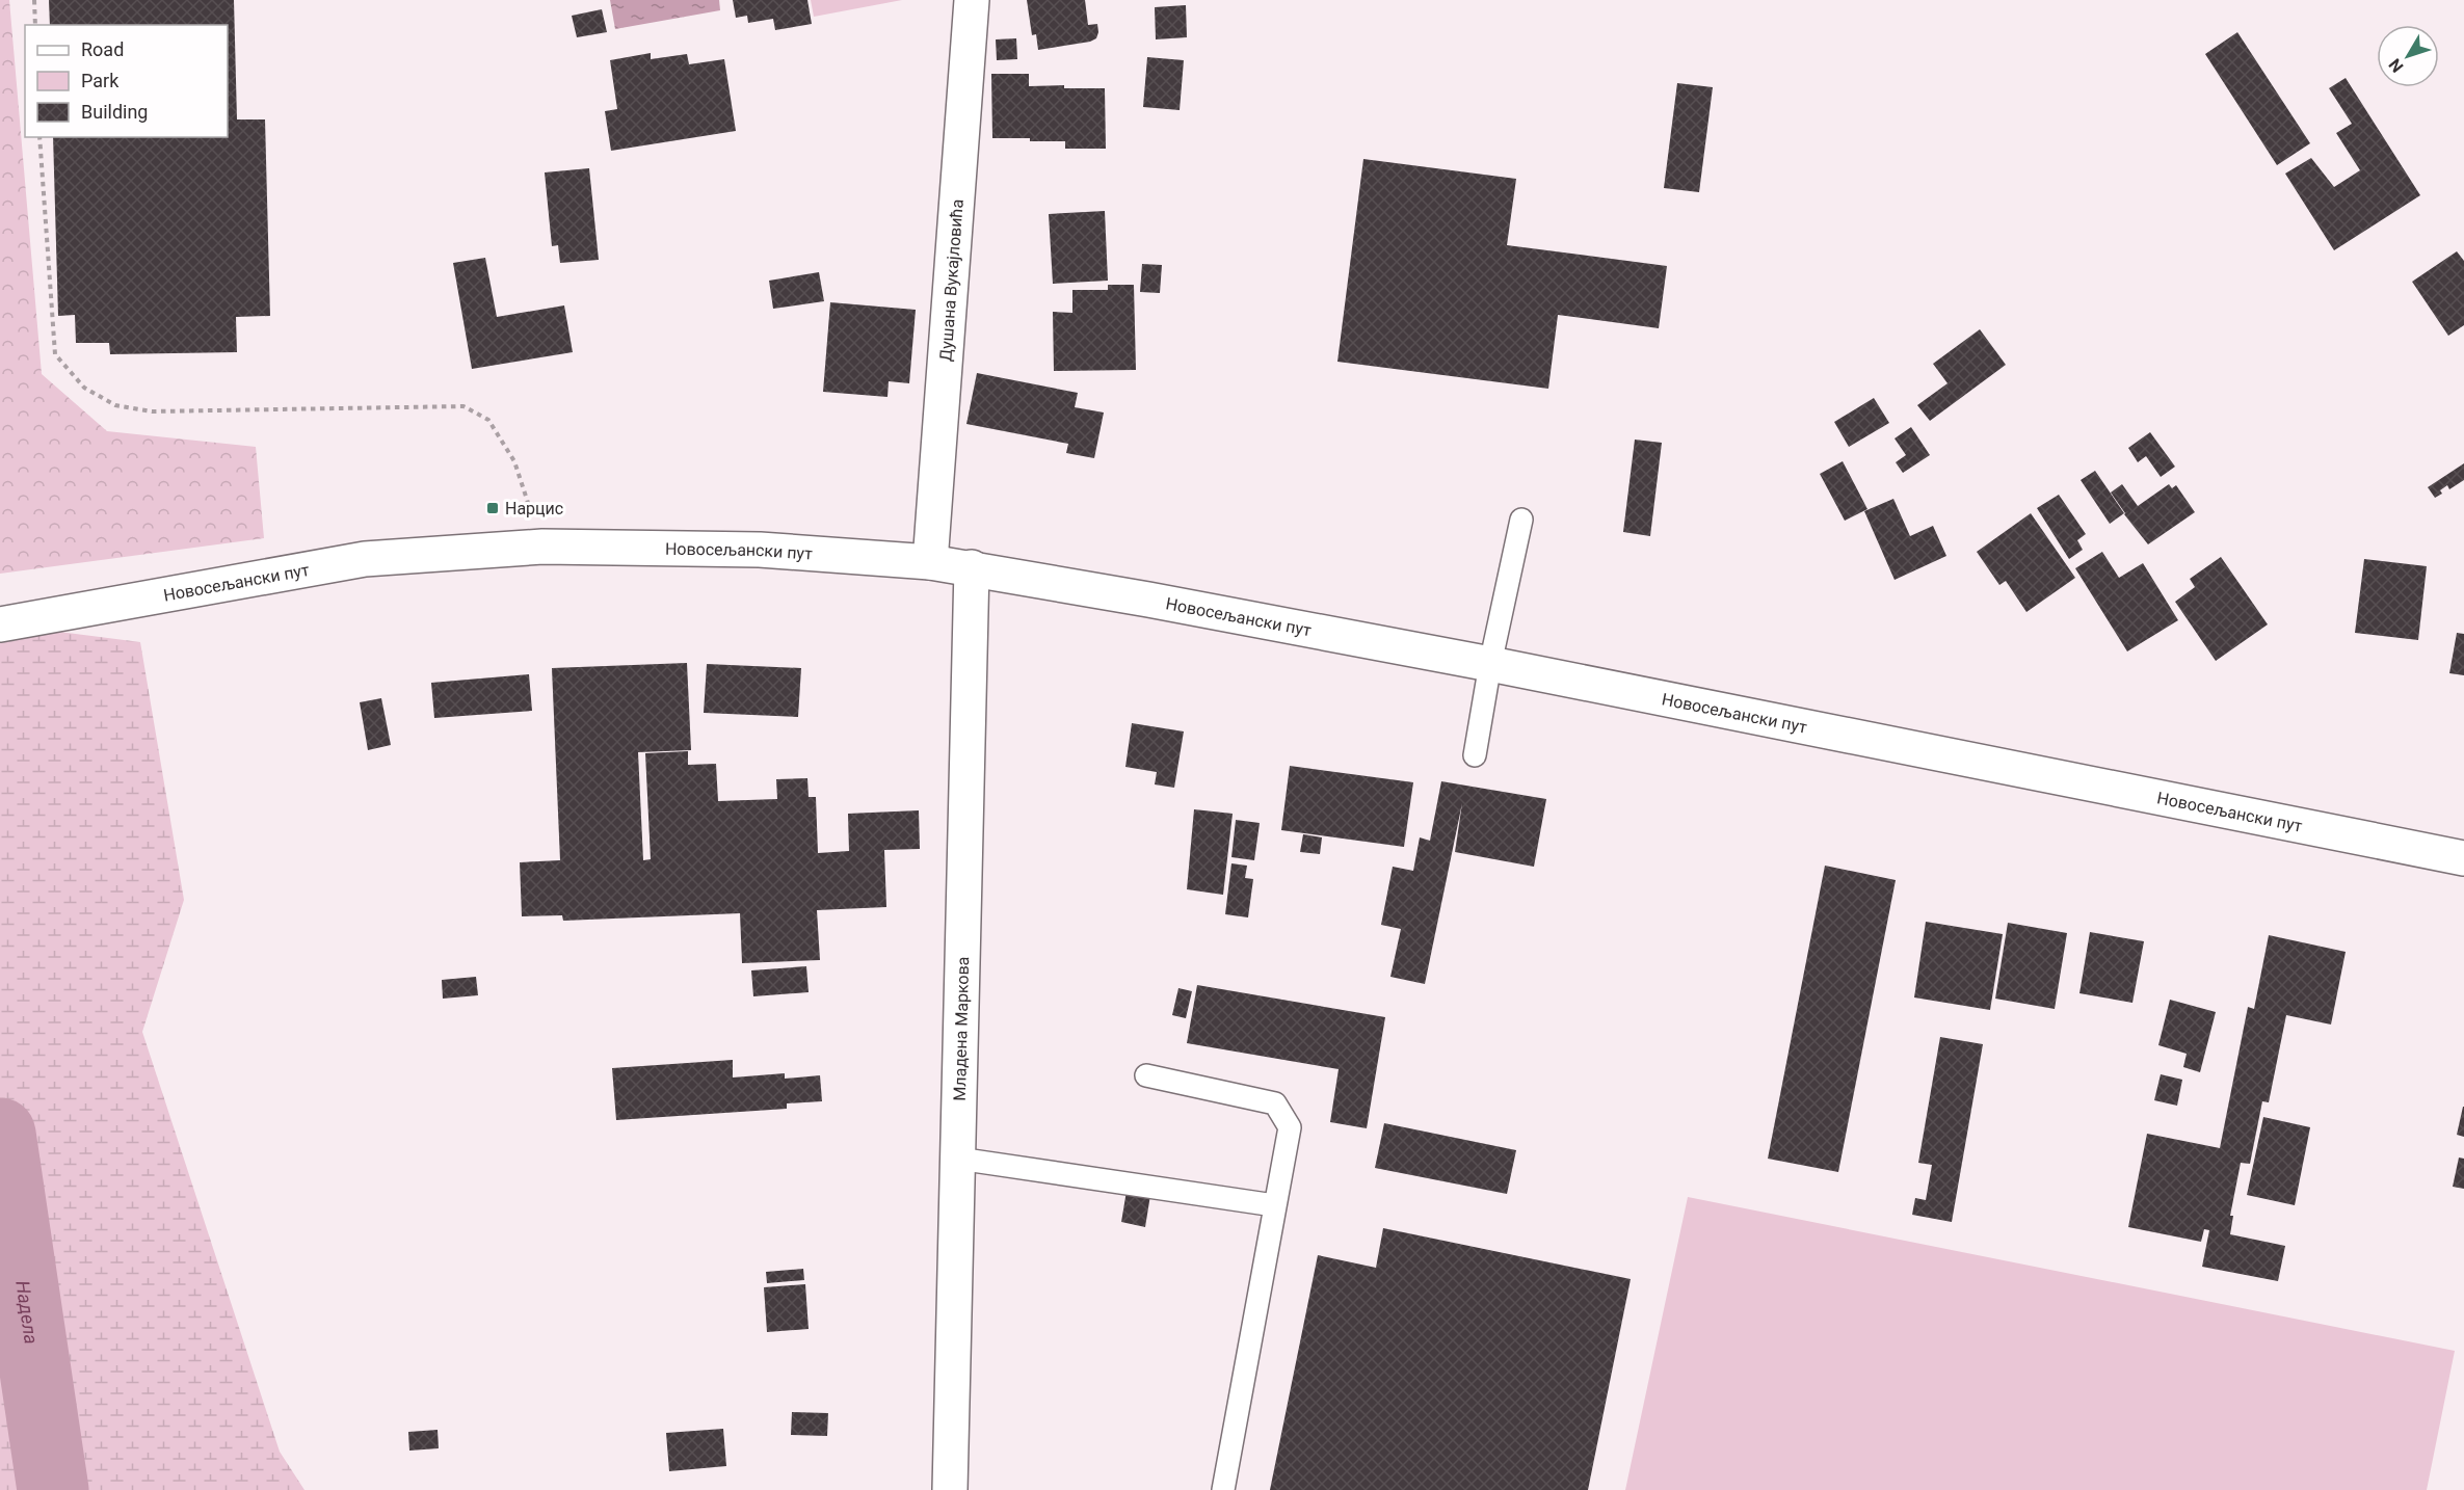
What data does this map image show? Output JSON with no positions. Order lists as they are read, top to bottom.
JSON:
{
  "streets": {
    "main road": ["Душана Вукајловића", "Новосељански пут", "Младена Маркова"]
  },
  "crossings": [
    ["Душана Вукајловића", "Новосељански пут"],
    ["Новосељански пут", "Младена Маркова"]
  ],
  "water": ["Надела"],
  "places": {
    "transit": ["Нарцис"]
  },
  "legend": ["Road", "Park", "Building"],
  "north": "bottom left"
}
